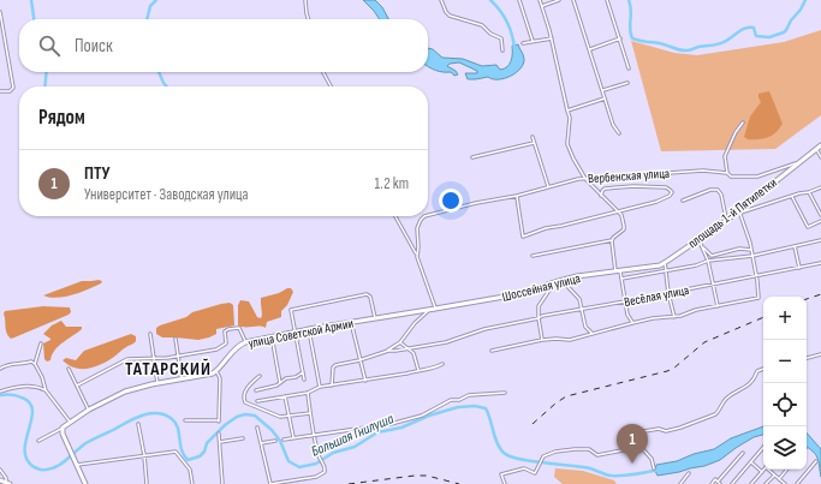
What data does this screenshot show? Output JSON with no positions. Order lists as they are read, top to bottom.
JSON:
{
  "streets": {
    "main road": [
      "Вербенская улица",
      "площадь 1-й Пятилетки",
      "Шоссейная улица",
      "улица Советской Армии"
    ],
    "street": ["Весёлая улица"]
  },
  "crossings": [
    ["Вербенская улица", "площадь 1-й Пятилетки"],
    ["площадь 1-й Пятилетки", "Шоссейная улица"],
    ["Шоссейная улица", "улица Советской Армии"]
  ],
  "districts": ["ТАТАРСКИЙ"],
  "water": ["Большая Гнилуша"],
  "page": {
    "search": "Поиск",
    "heading": "Рядом",
    "list": [
      {
        "mark": "1",
        "name": "ПТУ",
        "note": "Университет · Заводская улица",
        "value": "1.2 km"
      }
    ],
    "map_buttons": ["+", "−"],
    "pins": "1"
  }
}
